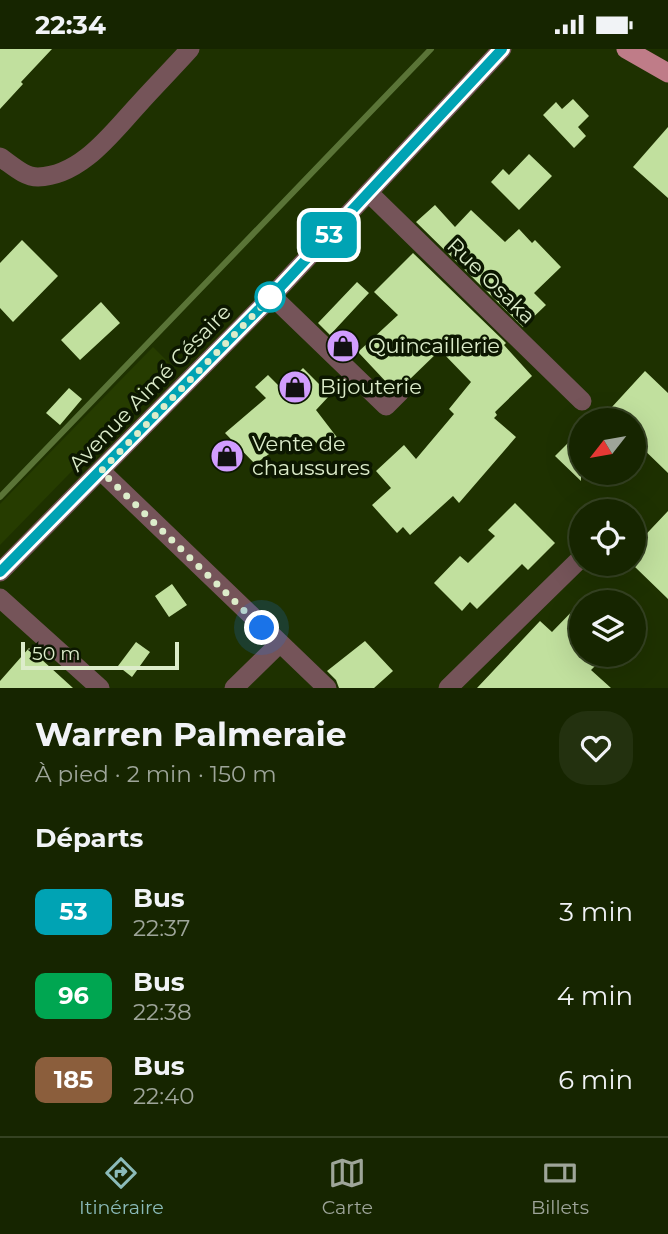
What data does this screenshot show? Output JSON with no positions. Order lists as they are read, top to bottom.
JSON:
{
  "streets": {
    "street": ["Rue Osaka", "Avenue Aimé Césaire"]
  },
  "crossings": [
    ["Rue Osaka", "Avenue Aimé Césaire"]
  ],
  "places": {
    "shop": ["Quincaillerie", "Bijouterie", "Vente de chaussures"]
  },
  "lines": ["bus line 53"],
  "scale_bar": "50 m",
  "north": "bottom left",
  "page": {
    "status": "22:34",
    "on_map": "53",
    "scale": "50 m",
    "heading": [
      ["Warren Palmeraie", "À pied · 2 min · 150 m"],
      "Départs"
    ],
    "list": [
      {
        "mark": "53",
        "name": "Bus",
        "note": "22:37",
        "value": "3 min"
      },
      {
        "mark": "96",
        "name": "Bus",
        "note": "22:38",
        "value": "4 min"
      },
      {
        "mark": "185",
        "name": "Bus",
        "note": "22:40",
        "value": "6 min"
      }
    ],
    "tabs": ["Itinéraire", "Carte", "Billets"]
  }
}
